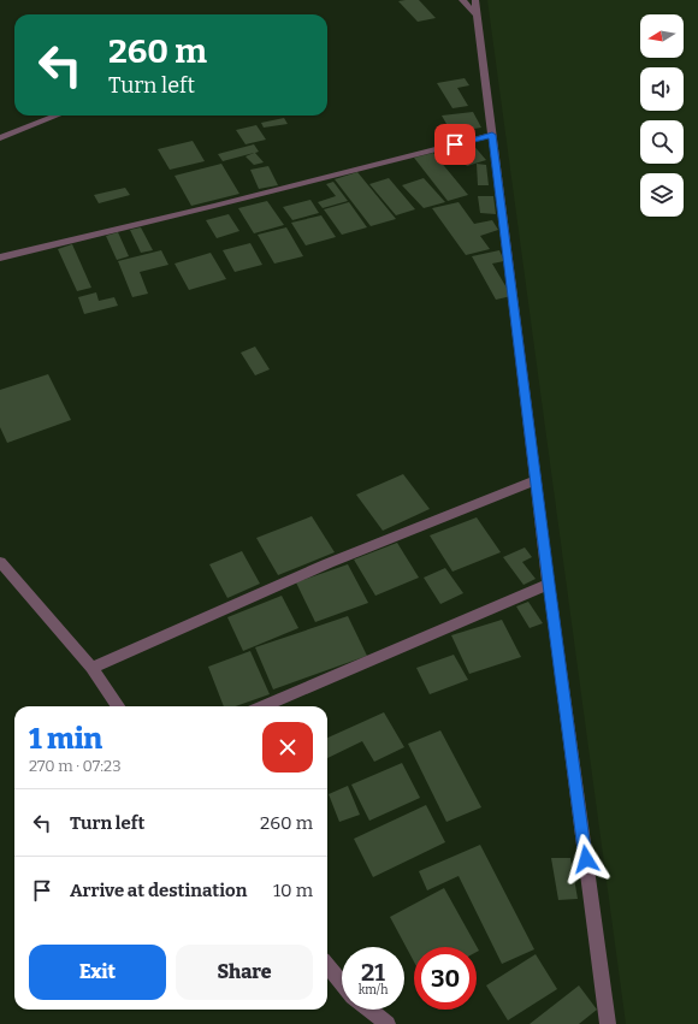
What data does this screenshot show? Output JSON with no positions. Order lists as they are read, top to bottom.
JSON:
{
  "north": "left",
  "page": {
    "turn": ["260 m", "Turn left"],
    "heading": ["1 min", "270 m · 07:23"],
    "list": [
      {
        "name": "Turn left",
        "value": "260 m"
      },
      {
        "name": "Arrive at destination",
        "value": "10 m"
      }
    ],
    "buttons": ["Exit", "Share"],
    "speed": "21 km/h",
    "limit": "30"
  }
}
